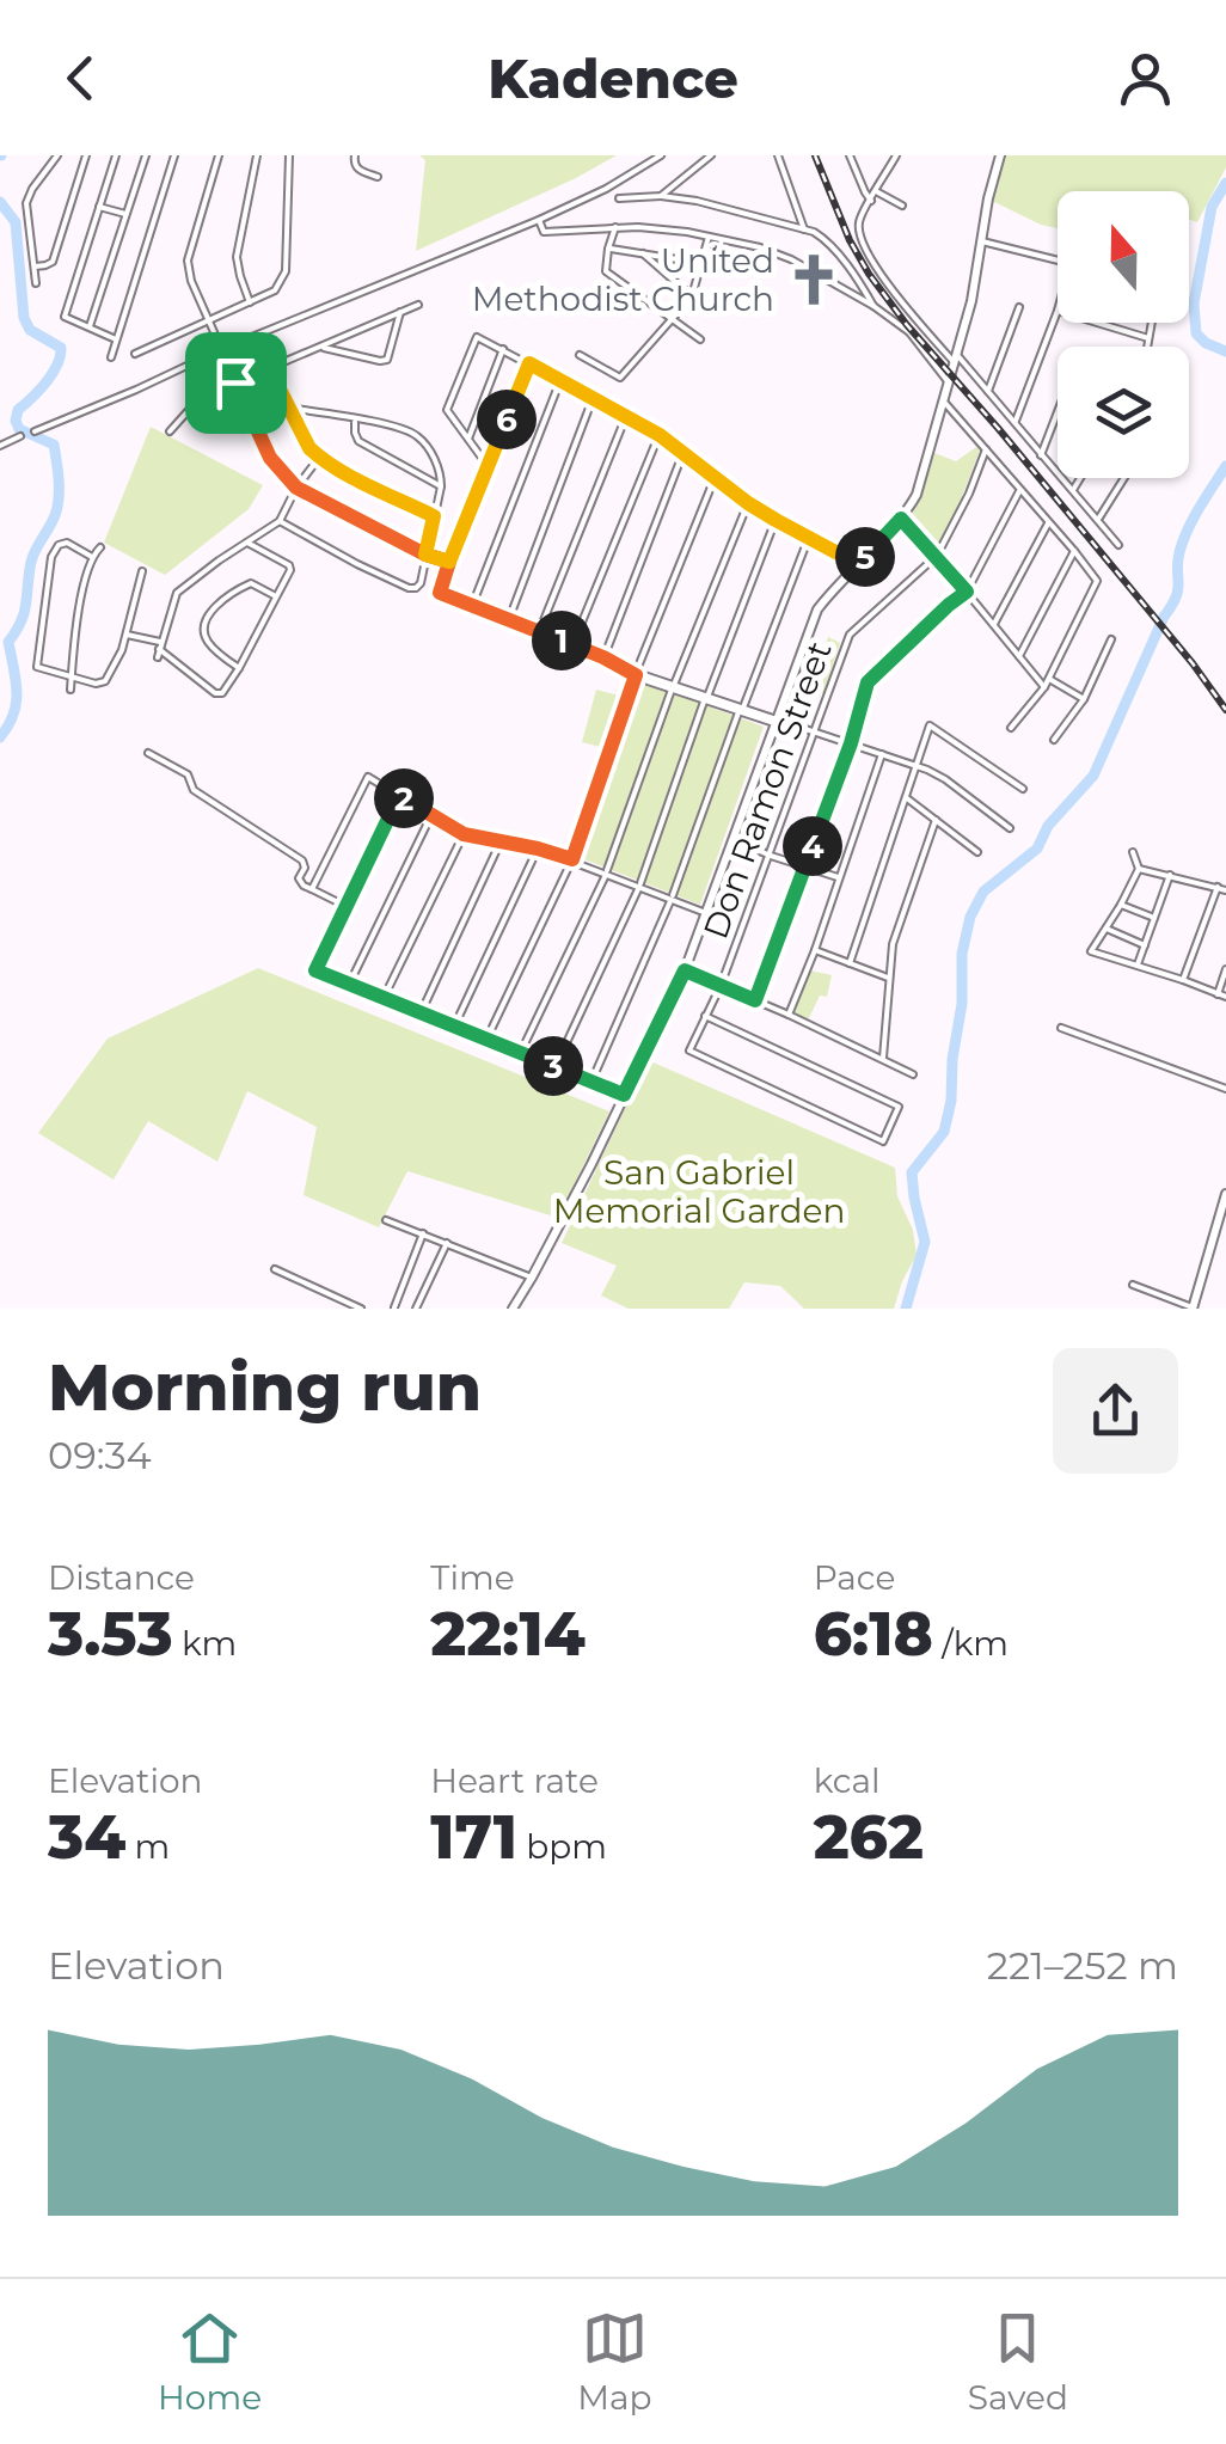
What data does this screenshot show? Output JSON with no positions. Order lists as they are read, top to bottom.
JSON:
{
  "streets": {
    "street": ["Don Ramon Street"]
  },
  "parks": ["San Gabriel Memorial Garden"],
  "places": {
    "church": ["United Methodist Church"]
  },
  "north": "top",
  "page": {
    "header": "Kadence",
    "pins": [
      "6",
      "5",
      "1",
      "2",
      "4",
      "3"
    ],
    "heading": ["Morning run", "09:34"],
    "stats": [
      ["Distance", "3.53 km"],
      ["Time", "22:14"],
      ["Pace", "6:18 /km"],
      ["Elevation", "34 m"],
      ["Heart rate", "171 bpm"],
      ["kcal", "262"]
    ],
    "chart": ["Elevation", "221–252 m"],
    "tabs": ["Home", "Map", "Saved"]
  }
}
